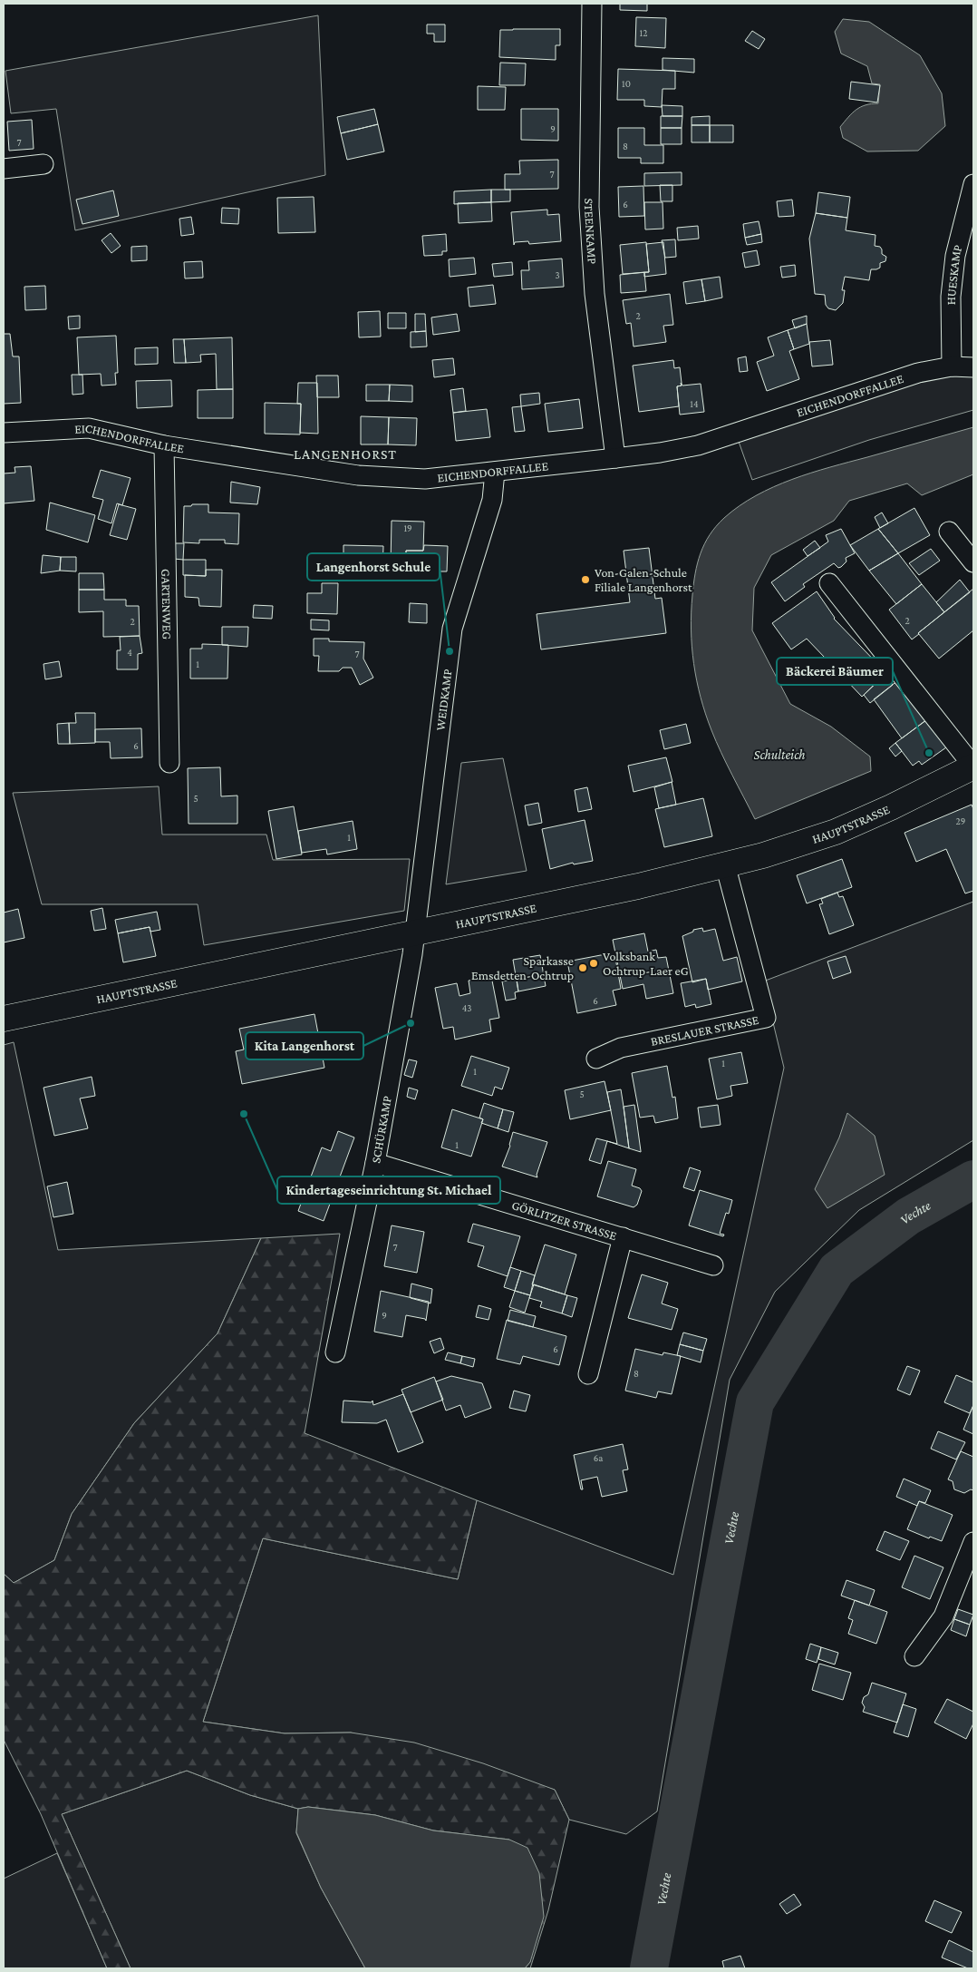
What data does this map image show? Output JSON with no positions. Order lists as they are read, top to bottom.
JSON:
{
  "streets": {
    "main road": ["HAUPTSTRASSE"],
    "street": [
      "STEENKAMP",
      "HUESKAMP",
      "EICHENDORFFALLEE",
      "GARTENWEG",
      "WEIDKAMP",
      "BRESLAUER STRASSE",
      "SCHÜRKAMP",
      "GÖRLITZER STRASSE"
    ]
  },
  "crossings": [
    ["STEENKAMP", "EICHENDORFFALLEE"],
    ["HUESKAMP", "EICHENDORFFALLEE"],
    ["EICHENDORFFALLEE", "GARTENWEG"],
    ["EICHENDORFFALLEE", "WEIDKAMP"],
    ["WEIDKAMP", "HAUPTSTRASSE"],
    ["WEIDKAMP", "SCHÜRKAMP"],
    ["HAUPTSTRASSE", "BRESLAUER STRASSE"],
    ["HAUPTSTRASSE", "SCHÜRKAMP"],
    ["SCHÜRKAMP", "GÖRLITZER STRASSE"]
  ],
  "districts": ["LANGENHORST"],
  "water": ["Schulteich", "Vechte"],
  "places": [
    "Von-Galen-Schule Filiale Langenhorst",
    "Langenhorst Schule",
    "Bäckerei Bäumer",
    "Volksbank Ochtrup-Laer eG",
    "Sparkasse Emsdetten-Ochtrup",
    "Kita Langenhorst",
    "Kindertageseinrichtung St. Michael"
  ],
  "house_numbers": [
    "12",
    "10",
    "9",
    "7",
    "8",
    "7",
    "6",
    "3",
    "2",
    "14",
    "19",
    "2",
    "2",
    "4",
    "7",
    "1",
    "6",
    "5",
    "29",
    "1",
    "6",
    "43",
    "1",
    "1",
    "5",
    "1",
    "7",
    "9",
    "6",
    "8",
    "6a"
  ]
}
